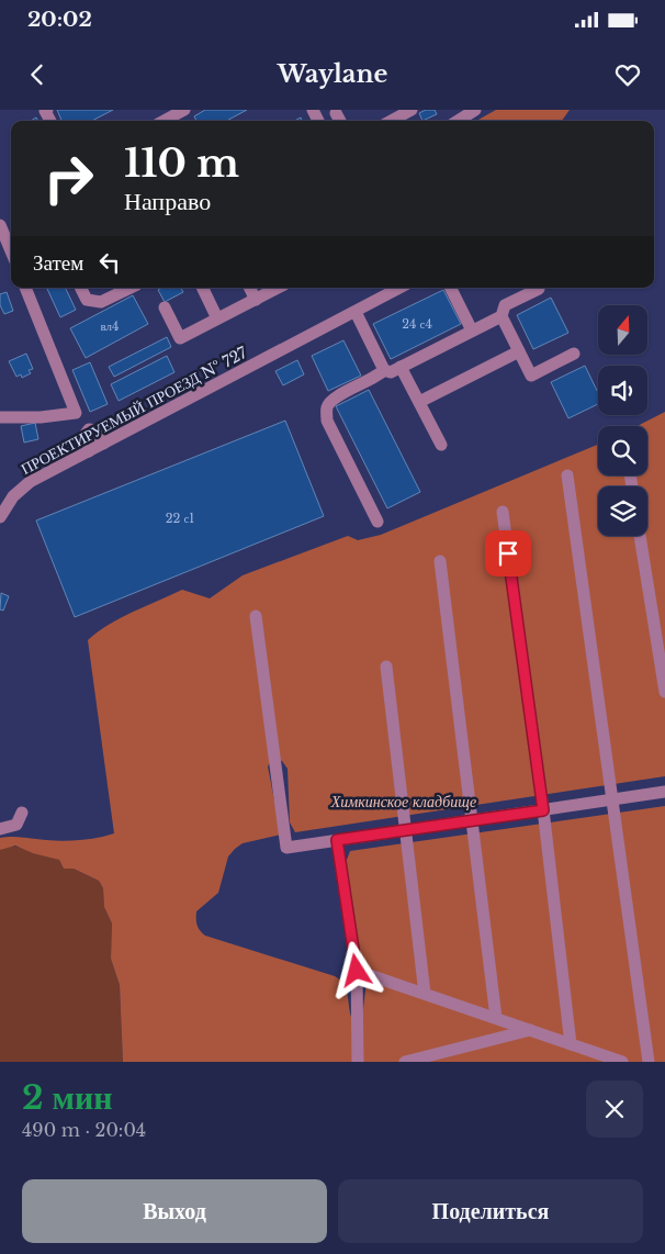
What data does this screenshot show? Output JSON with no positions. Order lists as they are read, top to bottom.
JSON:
{
  "streets": {
    "street": ["ПРОЕКТИРУЕМЫЙ ПРОЕЗД № 727"]
  },
  "parks": ["Химкинское кладбище"],
  "house_numbers": ["24 с4", "вл4", "22 с1"],
  "north": "top",
  "page": {
    "status": "20:02",
    "header": "Waylane",
    "turn": ["110 m", "Направо"],
    "then": "Затем",
    "heading": ["2 мин", "490 m · 20:04"],
    "buttons": ["Выход", "Поделиться"]
  }
}
